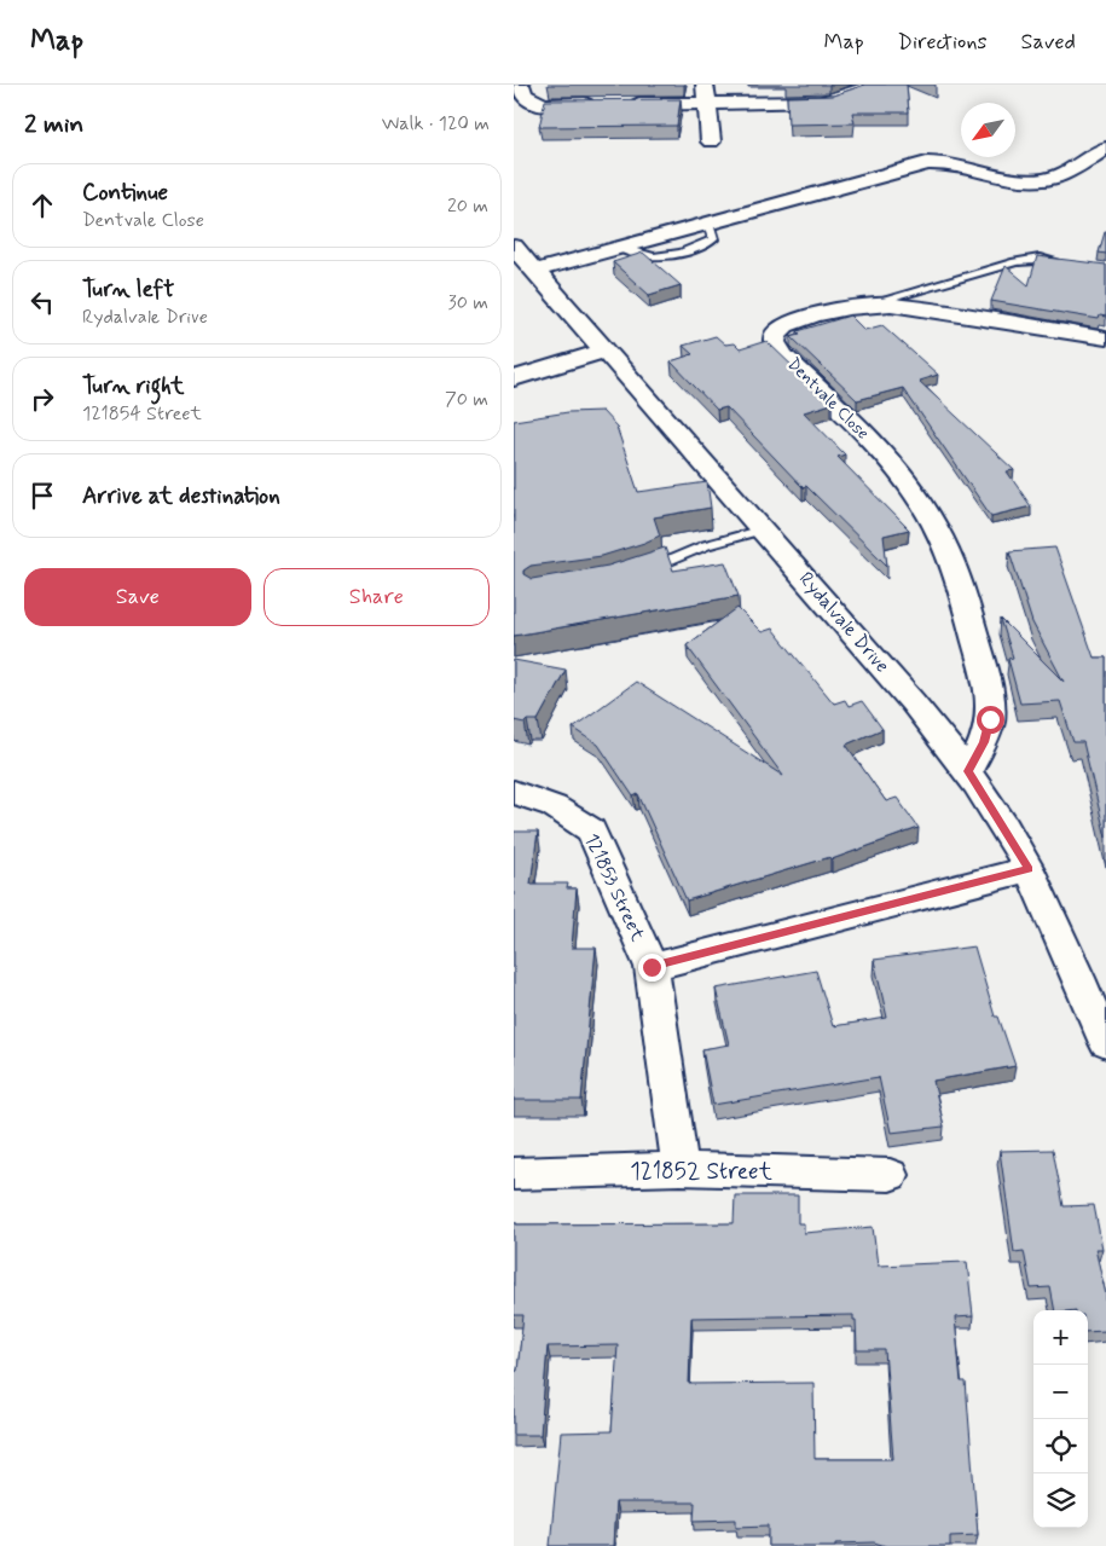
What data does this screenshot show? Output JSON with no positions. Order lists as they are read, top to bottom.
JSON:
{
  "streets": {
    "street": [
      "Dentvale Close",
      "Rydalvale Drive",
      "121853 Street",
      "121852 Street"
    ]
  },
  "crossings": [
    ["Dentvale Close", "Rydalvale Drive"],
    ["121853 Street", "121852 Street"]
  ],
  "north": "bottom left",
  "page": {
    "header": "Map",
    "nav": ["Map", "Directions", "Saved"],
    "heading": ["2 min", "Walk · 120 m"],
    "list": [
      ["Continue", "Dentvale Close", "20 m"],
      ["Turn left", "Rydalvale Drive", "30 m"],
      ["Turn right", "121854 Street", "70 m"],
      "Arrive at destination"
    ],
    "buttons": ["Save", "Share"],
    "map_buttons": ["+", "−"]
  }
}
